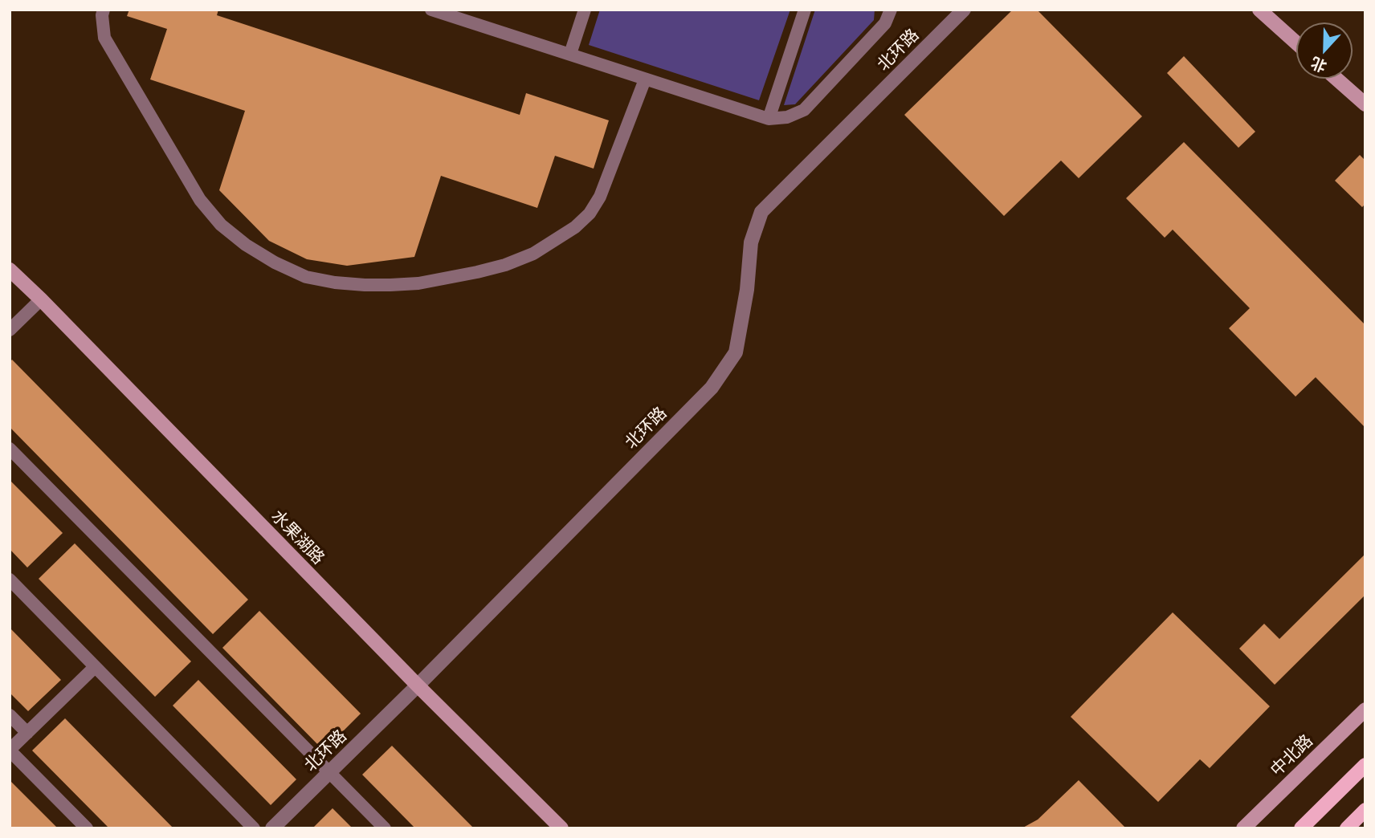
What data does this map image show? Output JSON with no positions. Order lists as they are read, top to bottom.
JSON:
{
  "streets": {
    "street": ["北环路", "水果湖路", "中北路"]
  },
  "crossings": [
    ["北环路", "水果湖路"]
  ],
  "north": "bottom"
}
